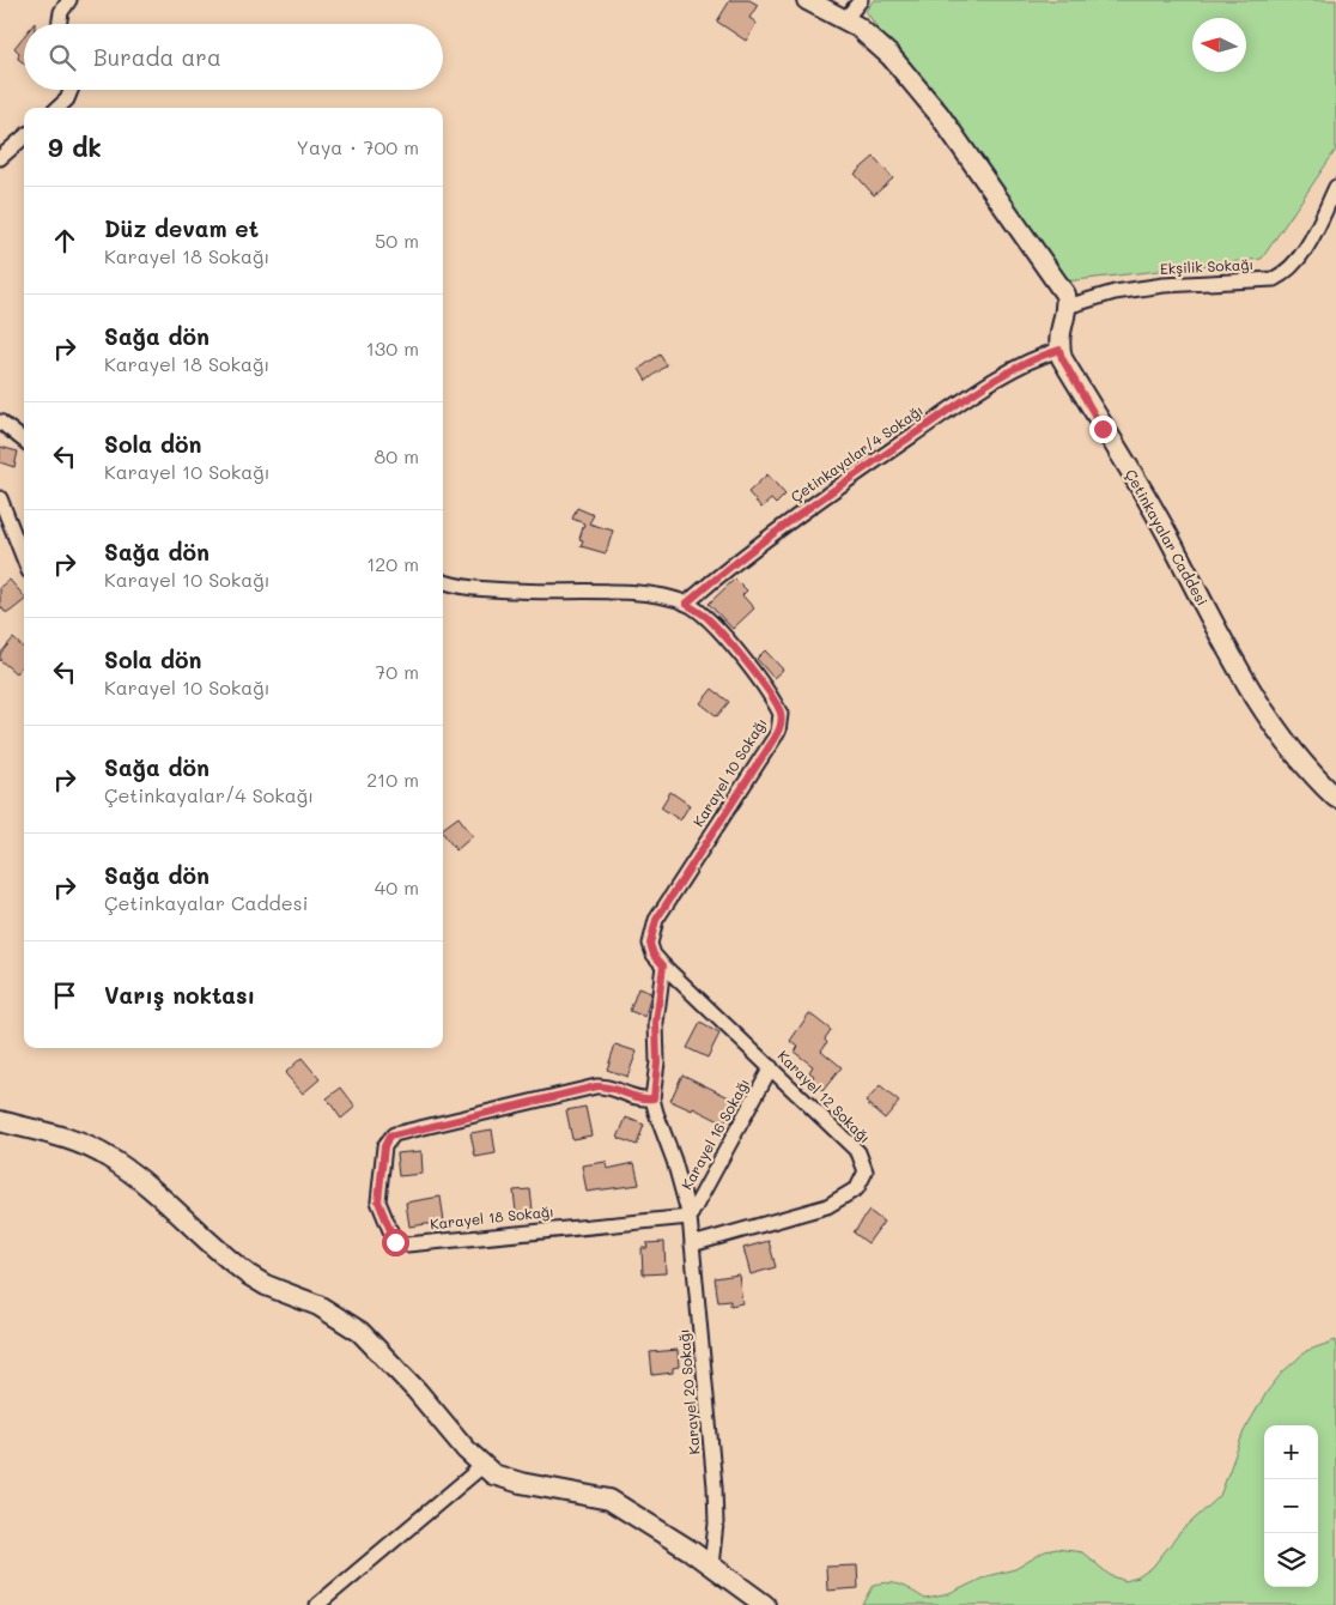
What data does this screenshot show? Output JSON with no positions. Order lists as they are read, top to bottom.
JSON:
{
  "streets": {
    "street": [
      "Ekşilik Sokağı",
      "Çetinkayalar/4 Sokağı",
      "Çetinkayalar Caddesi",
      "Karayel 10 Sokağı",
      "Karayel 12 Sokağı",
      "Karayel 16 Sokağı",
      "Karayel 18 Sokağı",
      "Karayel 20 Sokağı"
    ]
  },
  "crossings": [
    ["Çetinkayalar/4 Sokağı", "Çetinkayalar Caddesi"],
    ["Çetinkayalar/4 Sokağı", "Karayel 10 Sokağı"],
    ["Karayel 10 Sokağı", "Karayel 12 Sokağı"],
    ["Karayel 12 Sokağı", "Karayel 16 Sokağı"],
    ["Karayel 12 Sokağı", "Karayel 20 Sokağı"],
    ["Karayel 16 Sokağı", "Karayel 18 Sokağı"],
    ["Karayel 16 Sokağı", "Karayel 20 Sokağı"],
    ["Karayel 18 Sokağı", "Karayel 20 Sokağı"]
  ],
  "north": "left",
  "page": {
    "search": "Burada ara",
    "heading": ["9 dk", "Yaya · 700 m"],
    "list": [
      ["Düz devam et", "Karayel 18 Sokağı", "50 m"],
      ["Sağa dön", "Karayel 18 Sokağı", "130 m"],
      ["Sola dön", "Karayel 10 Sokağı", "80 m"],
      ["Sağa dön", "Karayel 10 Sokağı", "120 m"],
      ["Sola dön", "Karayel 10 Sokağı", "70 m"],
      ["Sağa dön", "Çetinkayalar/4 Sokağı", "210 m"],
      ["Sağa dön", "Çetinkayalar Caddesi", "40 m"],
      "Varış noktası"
    ],
    "map_buttons": ["+", "−"]
  }
}
